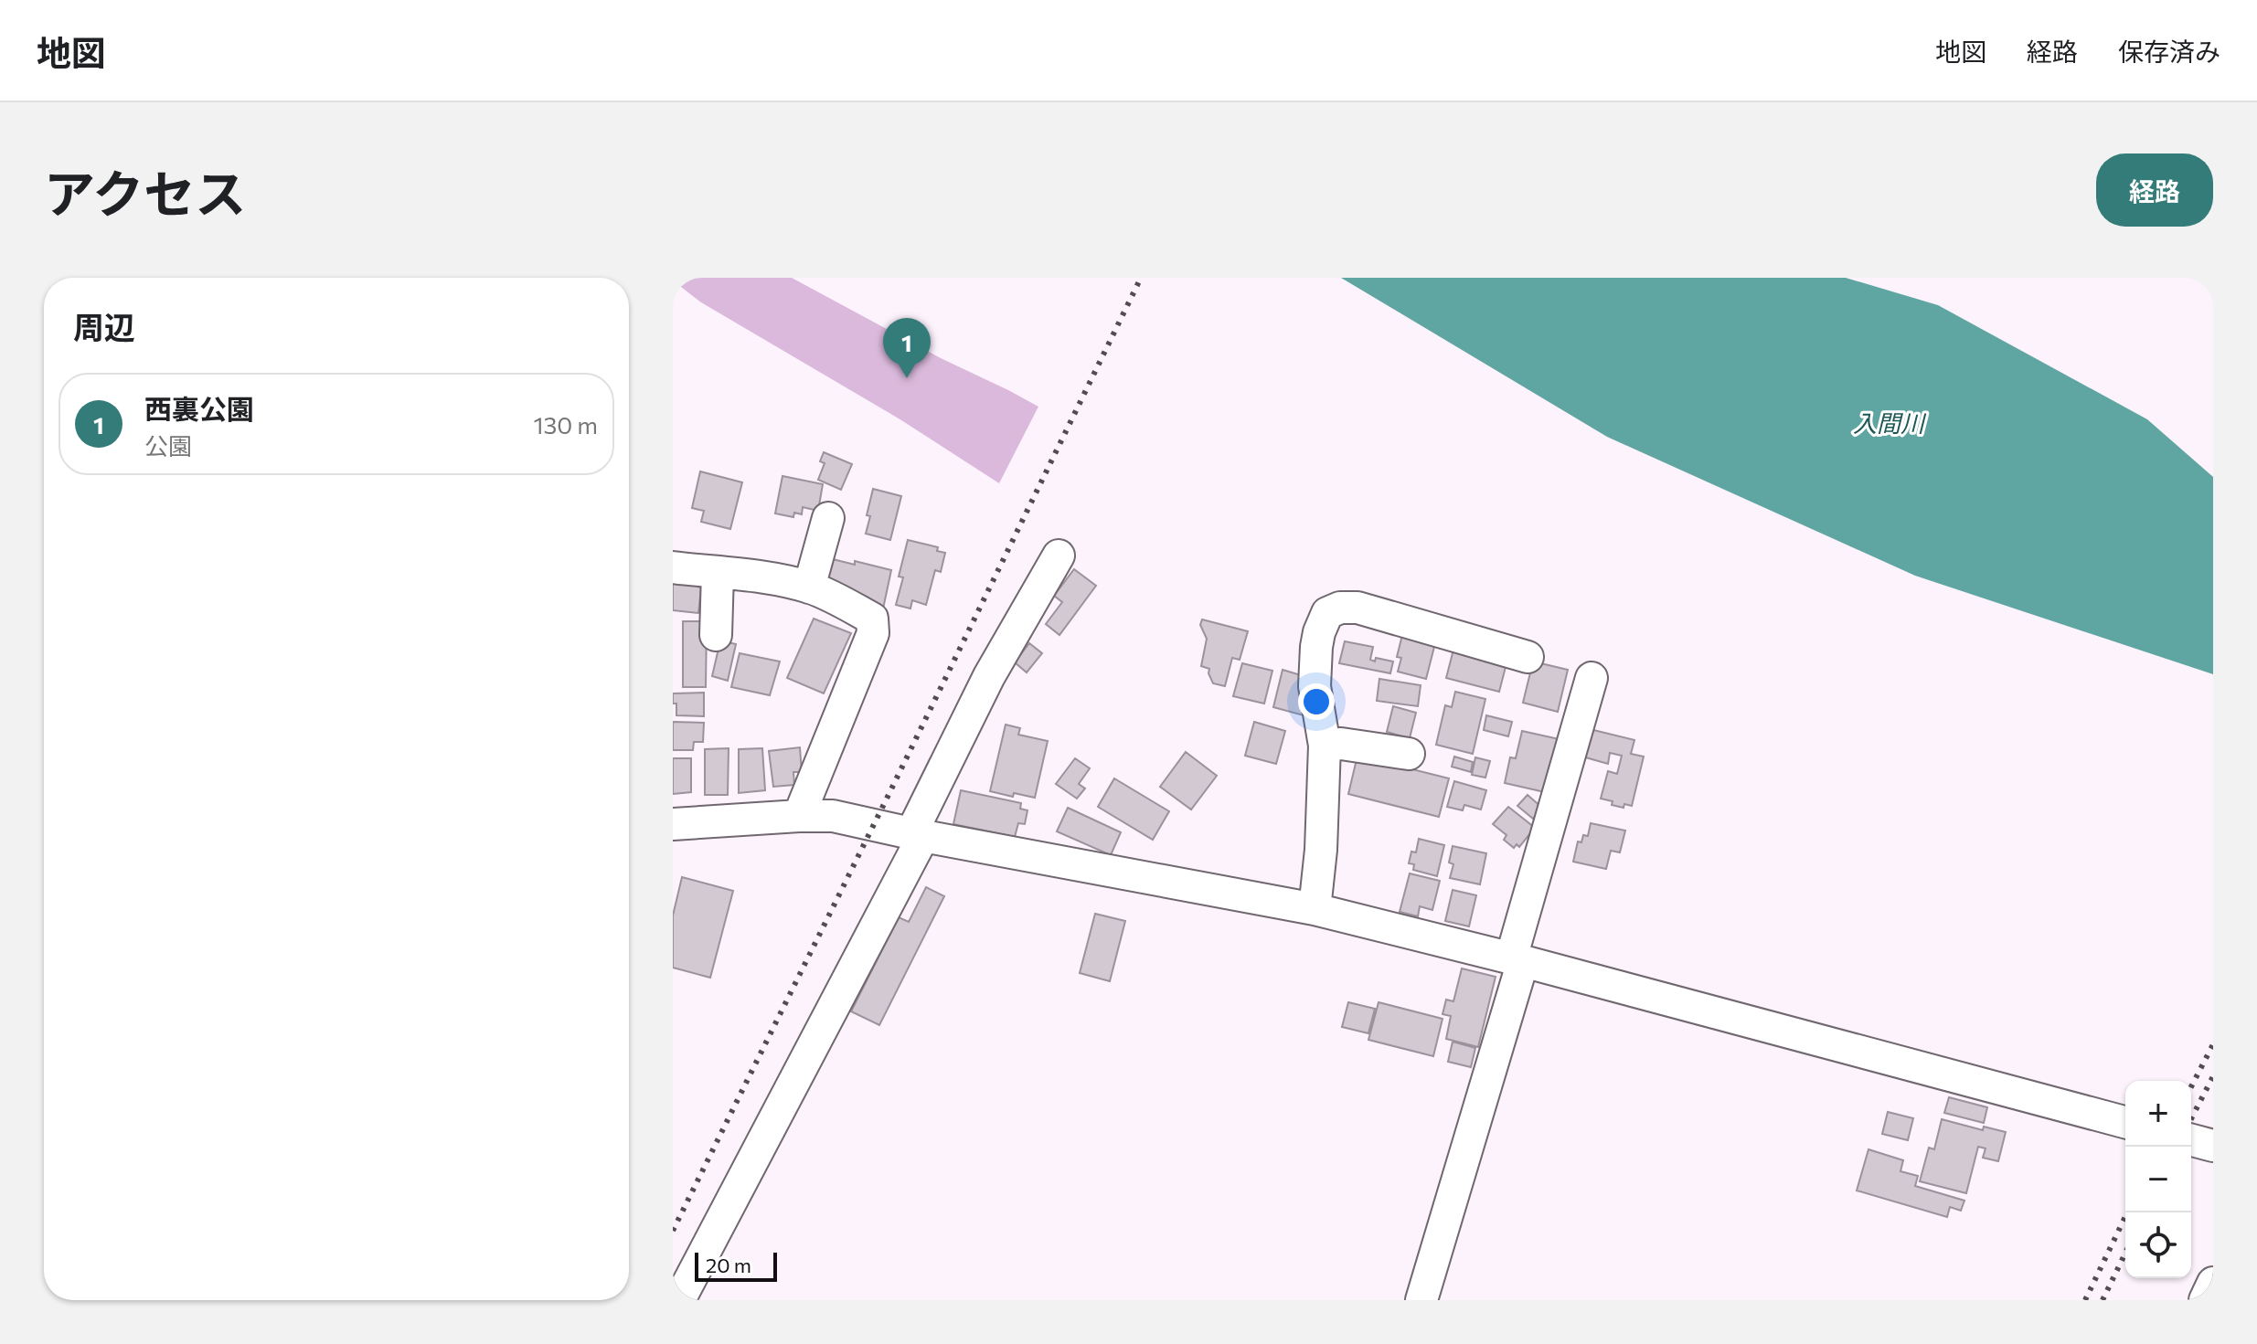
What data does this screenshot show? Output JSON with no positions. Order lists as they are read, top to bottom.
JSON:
{
  "water": ["入間川"],
  "scale_bar": "20 m",
  "page": {
    "header": "地図",
    "nav": ["地図", "経路", "保存済み"],
    "title": "アクセス",
    "buttons": "経路",
    "heading": "周辺",
    "pins": "1",
    "list": [
      {
        "mark": "1",
        "name": "西裏公園",
        "note": "公園",
        "value": "130 m"
      }
    ],
    "map_buttons": ["+", "−"],
    "scale": "20 m"
  }
}
